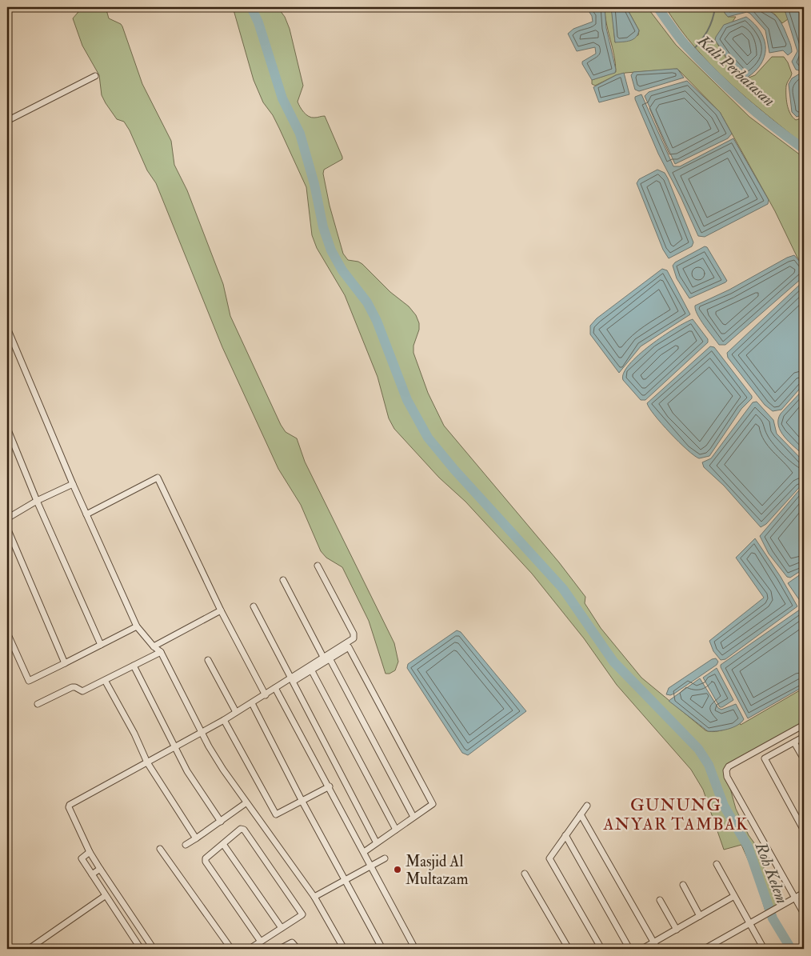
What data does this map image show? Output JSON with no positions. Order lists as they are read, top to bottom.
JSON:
{
  "districts": ["GUNUNG ANYAR TAMBAK"],
  "water": ["Kali Perbatasan", "Roh Kelem"],
  "places": ["Masjid Al Multazam"]
}
